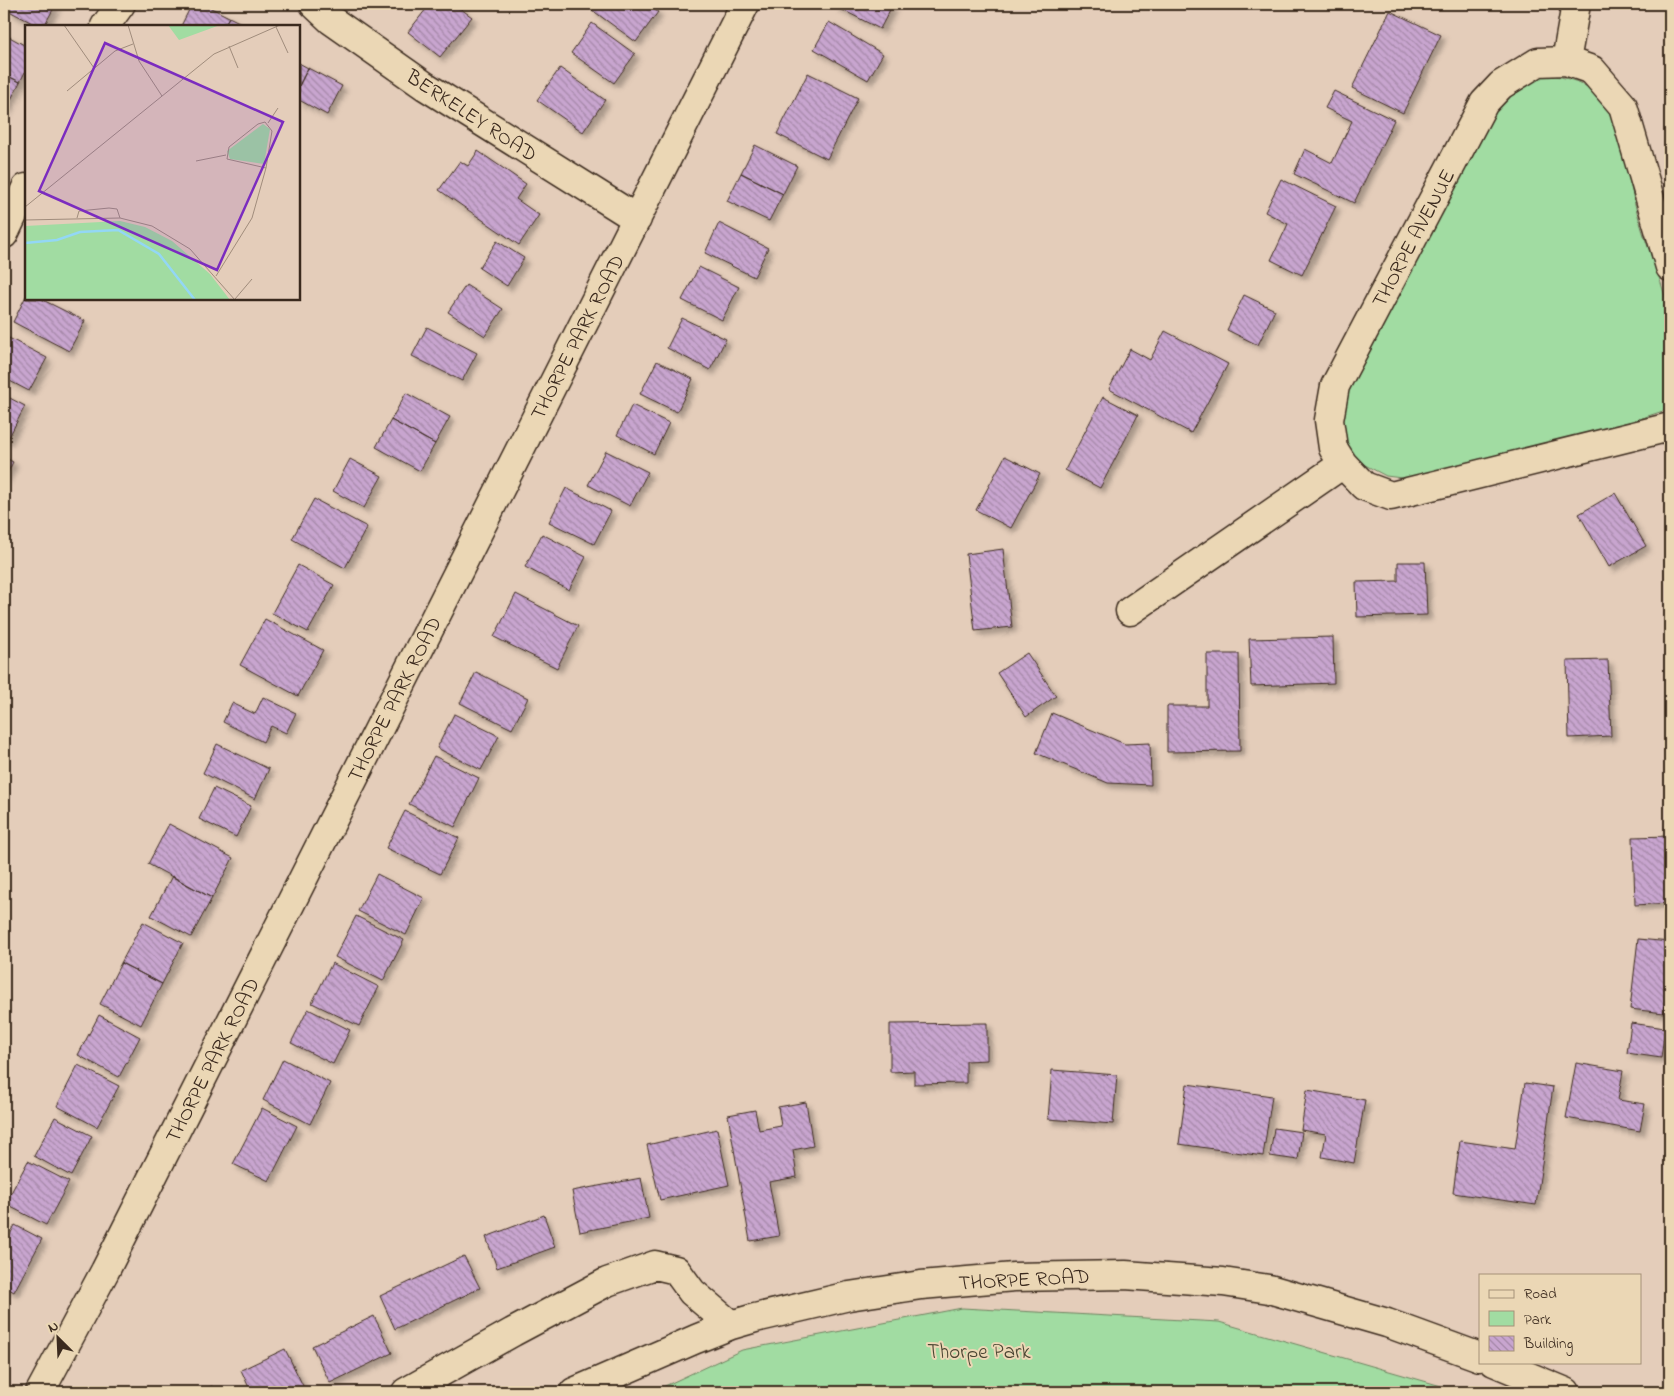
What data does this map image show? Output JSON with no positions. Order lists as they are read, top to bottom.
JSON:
{
  "streets": {
    "street": [
      "BERKELEY ROAD",
      "THORPE AVENUE",
      "THORPE PARK ROAD",
      "THORPE ROAD"
    ]
  },
  "crossings": [
    ["BERKELEY ROAD", "THORPE PARK ROAD"]
  ],
  "parks": ["Thorpe Park"],
  "legend": ["Road", "Park", "Building"],
  "north": "top left"
}
